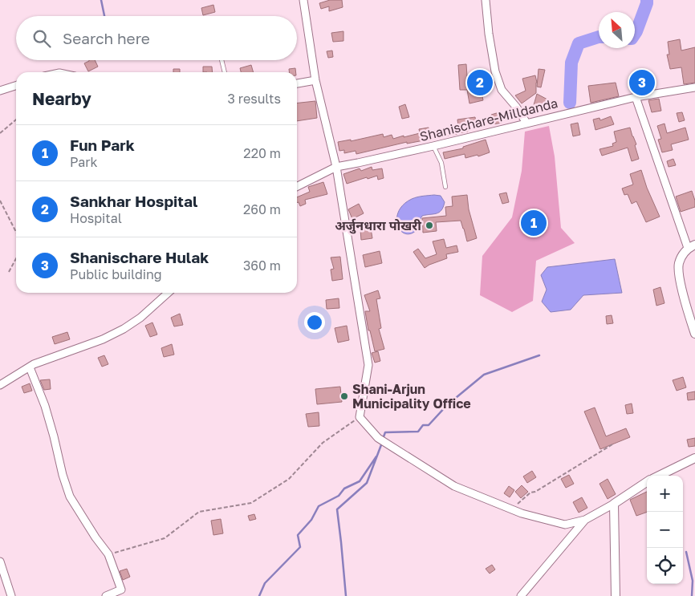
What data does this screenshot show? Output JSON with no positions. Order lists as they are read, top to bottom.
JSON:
{
  "streets": {
    "street": ["Shanischare-Milldanda"]
  },
  "places": ["अर्जुनधारा पोखरी", "Shani-Arjun Municipality Office"],
  "north": "top left",
  "page": {
    "search": "Search here",
    "pins": ["2", "3", "1"],
    "heading": ["Nearby", "3 results"],
    "list": [
      {
        "mark": "1",
        "name": "Fun Park",
        "note": "Park",
        "value": "220 m"
      },
      {
        "mark": "2",
        "name": "Sankhar Hospital",
        "note": "Hospital",
        "value": "260 m"
      },
      {
        "mark": "3",
        "name": "Shanischare Hulak",
        "note": "Public building",
        "value": "360 m"
      }
    ],
    "map_buttons": ["+", "−"]
  }
}
